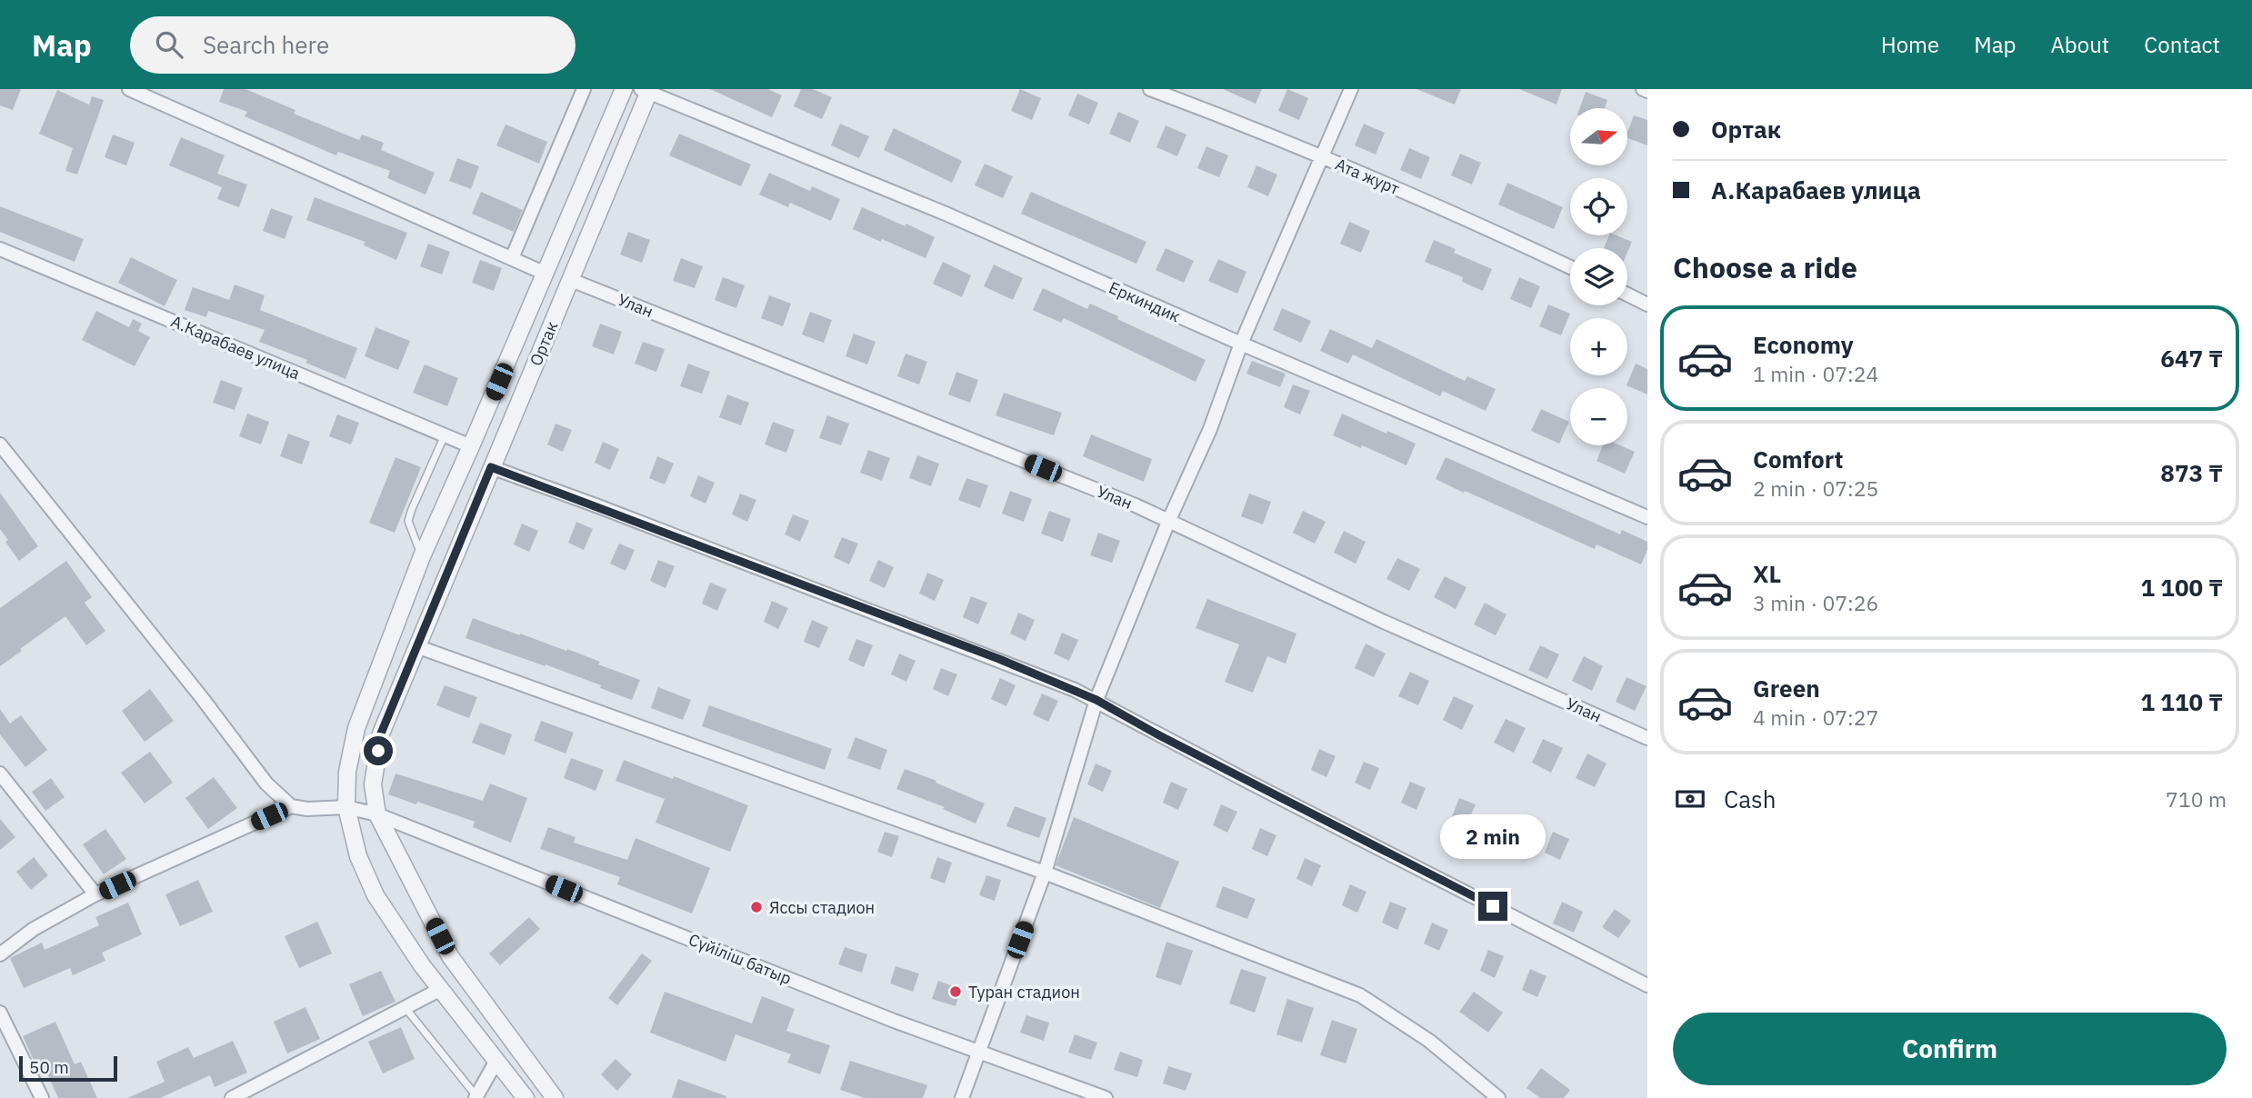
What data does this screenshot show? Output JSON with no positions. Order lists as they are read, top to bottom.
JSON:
{
  "streets": {
    "street": [
      "Ата журт",
      "Еркиндик",
      "Улан",
      "Ортак",
      "А.Карабаев улица",
      "Сүйіліш батыр"
    ]
  },
  "crossings": [
    ["Еркиндик", "Ортак"],
    ["Улан", "Ортак"],
    ["Ортак", "А.Карабаев улица"],
    ["Ортак", "Сүйіліш батыр"]
  ],
  "places": ["Яссы стадион", "Туран стадион"],
  "scale_bar": "50 m",
  "north": "right",
  "page": {
    "header": "Map",
    "search": "Search here",
    "nav": [
      "Home",
      "Map",
      "About",
      "Contact"
    ],
    "banner": ["Ортак", "А.Карабаев улица"],
    "map_buttons": ["+", "−"],
    "heading": "Choose a ride",
    "list": [
      {
        "name": "Economy",
        "note": "1 min · 07:24",
        "value": "647 ₸"
      },
      {
        "name": "Comfort",
        "note": "2 min · 07:25",
        "value": "873 ₸"
      },
      {
        "name": "XL",
        "note": "3 min · 07:26",
        "value": "1 100 ₸"
      },
      {
        "name": "Green",
        "note": "4 min · 07:27",
        "value": "1 110 ₸"
      }
    ],
    "pay": ["Cash", "710 m"],
    "bubble": "2 min",
    "buttons": "Confirm",
    "scale": "50 m"
  }
}
